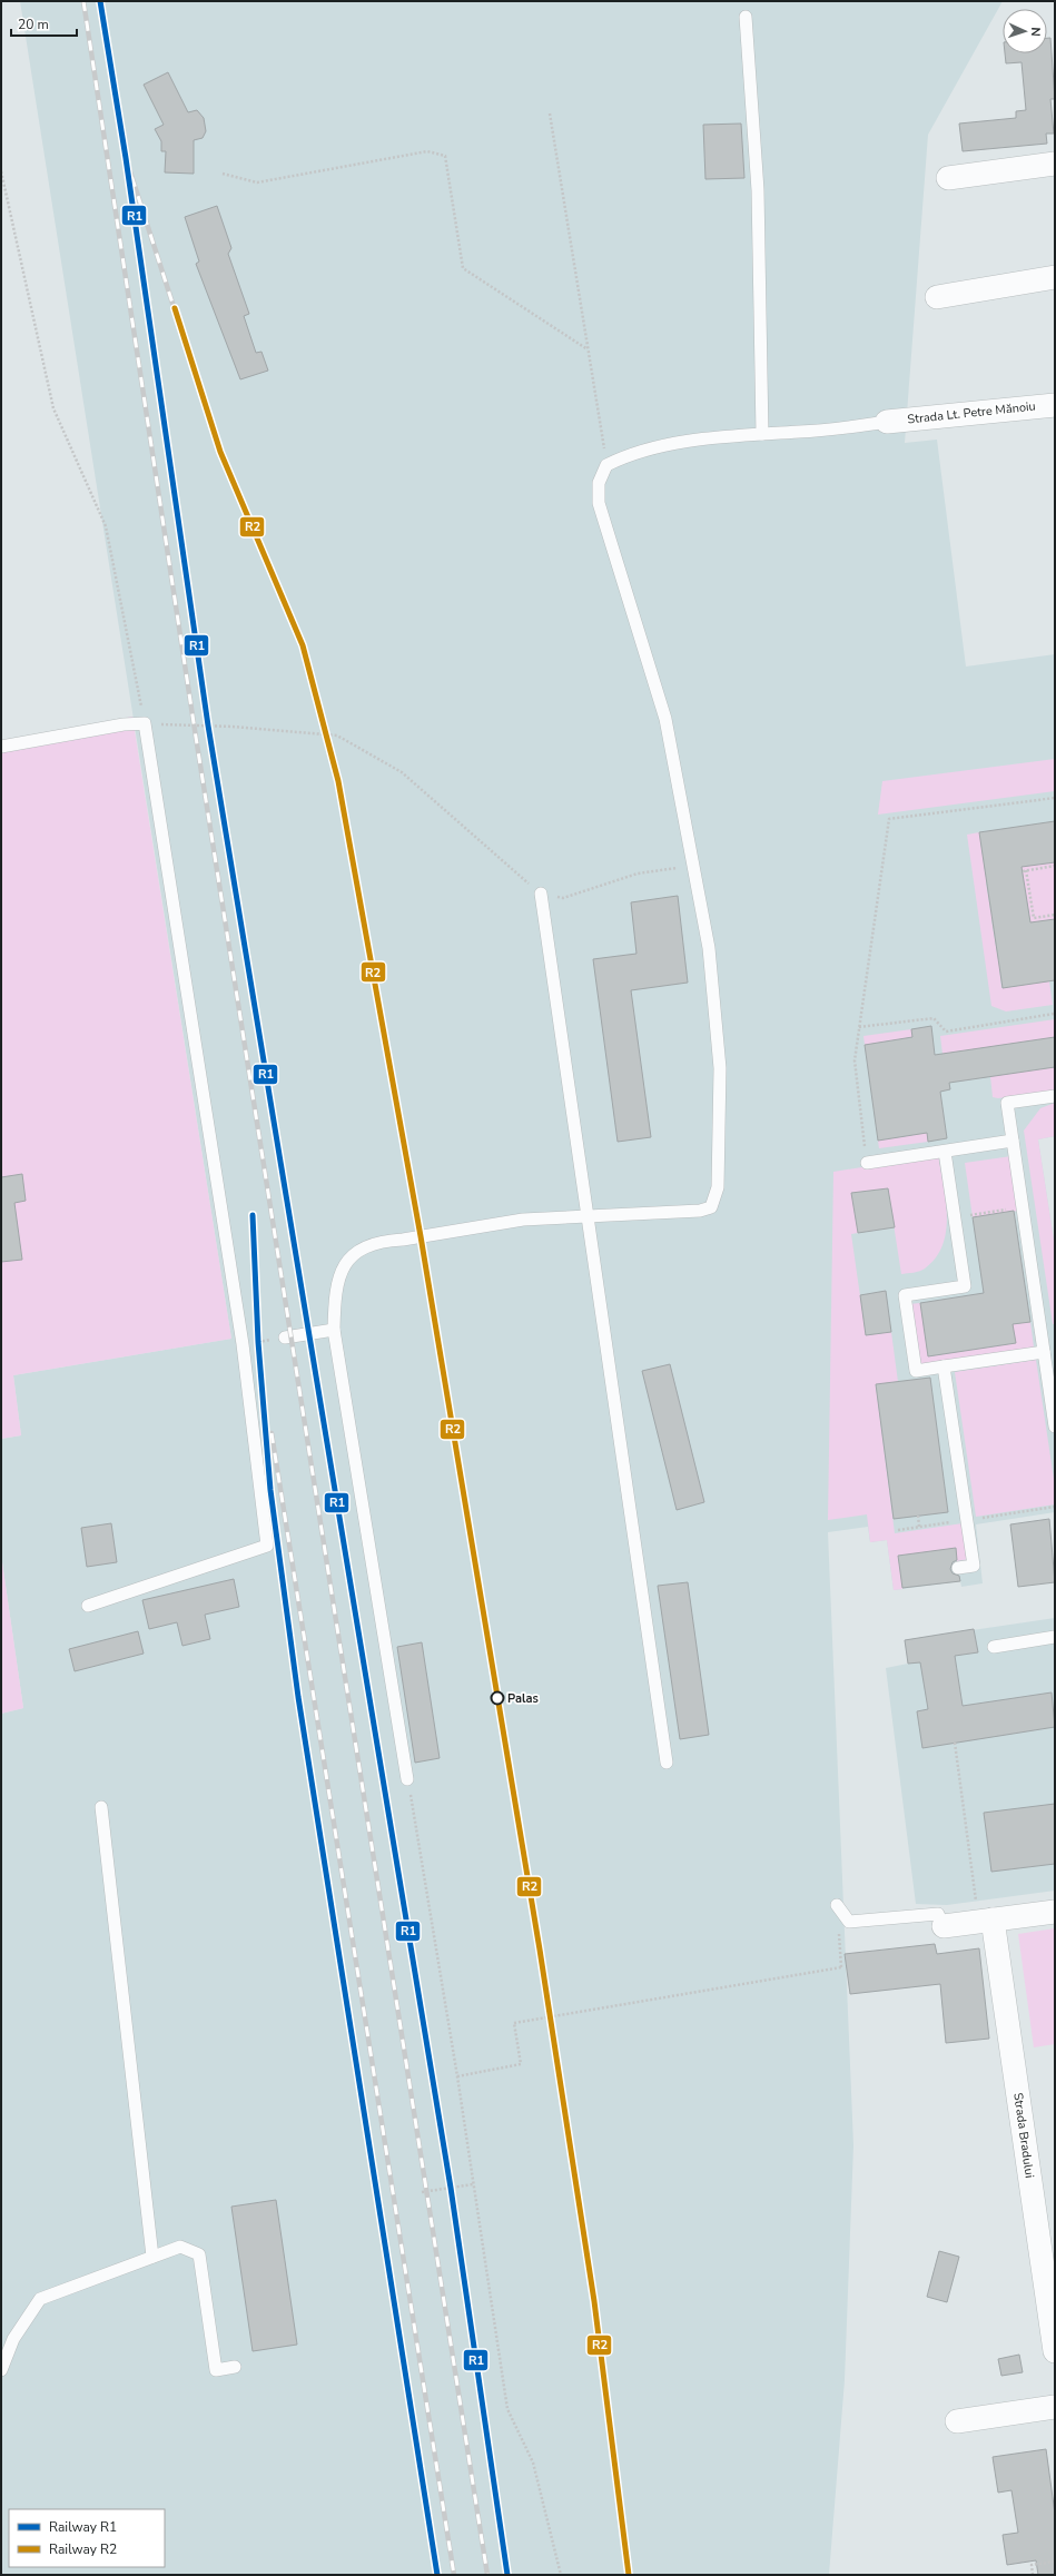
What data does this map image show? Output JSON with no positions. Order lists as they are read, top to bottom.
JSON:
{
  "streets": {
    "street": ["Strada Lt. Petre Mănoiu", "Strada Bradului"]
  },
  "places": ["Palas"],
  "lines": ["rail line R1", "rail line R2"],
  "legend": ["Railway R1", "Railway R2"],
  "scale_bar": "20 m",
  "north": "right"
}
